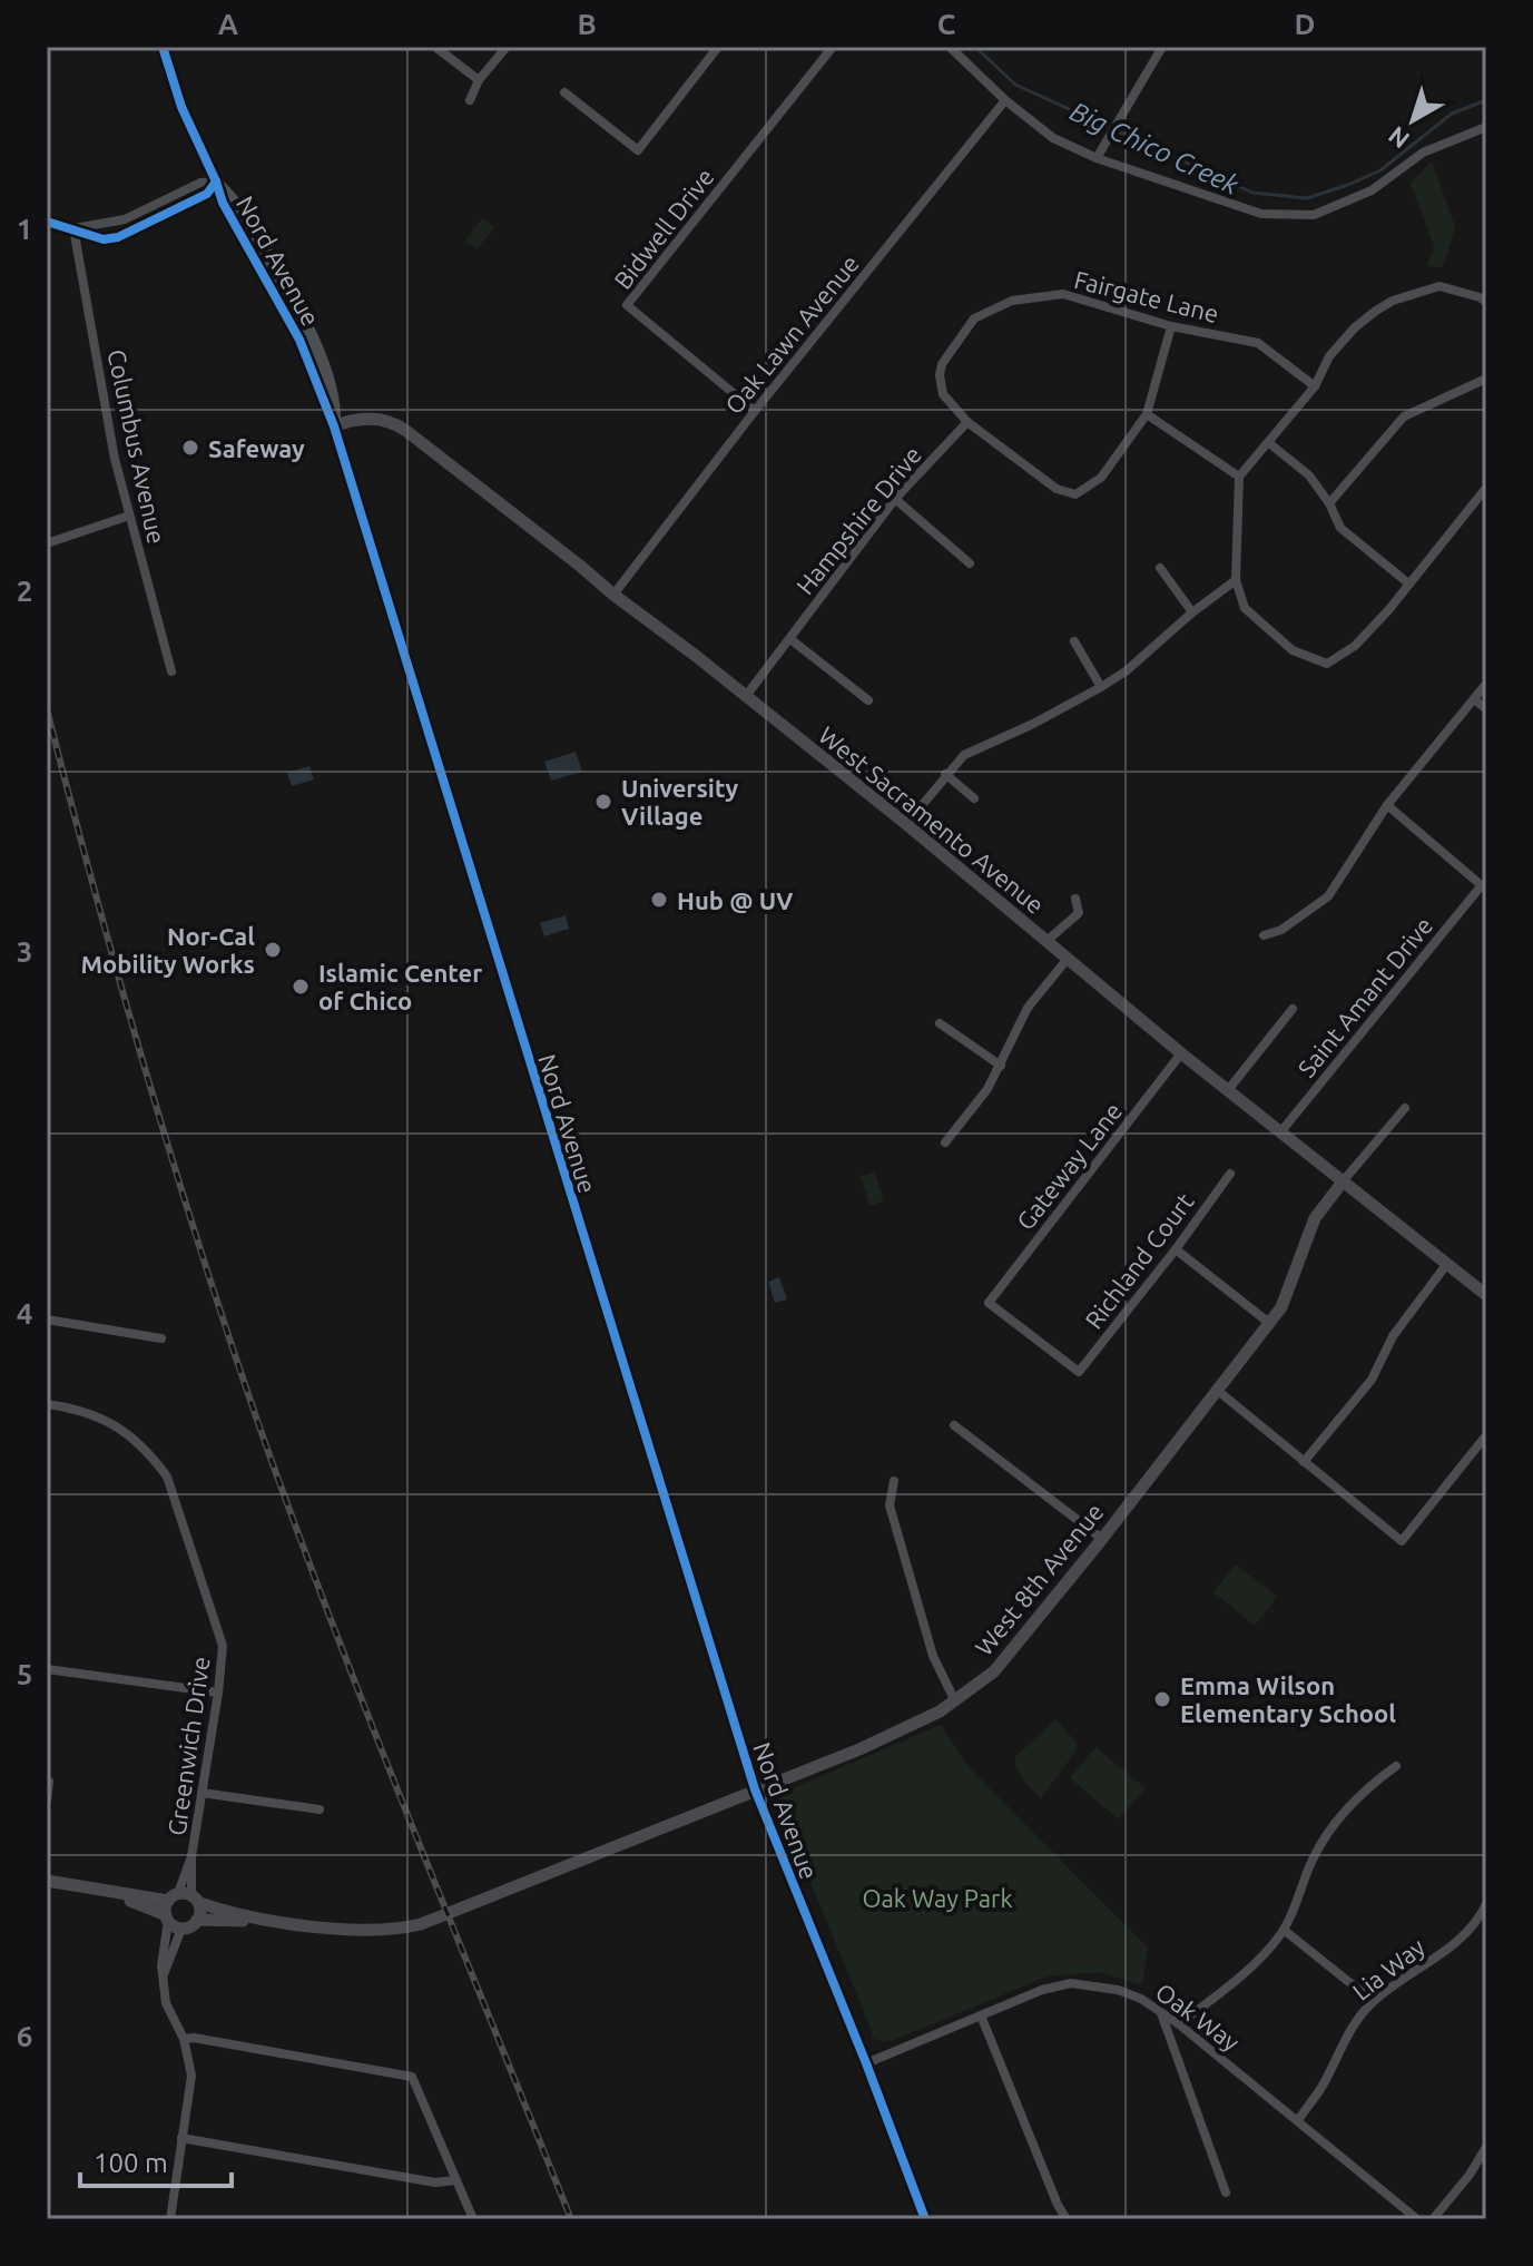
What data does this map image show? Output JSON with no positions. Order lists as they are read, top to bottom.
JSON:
{
  "streets": {
    "main road": ["Nord Avenue"],
    "street": [
      "Bidwell Drive",
      "Fairgate Lane",
      "Oak Lawn Avenue",
      "Columbus Avenue",
      "Hampshire Drive",
      "West Sacramento Avenue",
      "Saint Amant Drive",
      "Gateway Lane",
      "Richland Court",
      "West 8th Avenue",
      "Greenwich Drive",
      "Lia Way",
      "Oak Way"
    ]
  },
  "crossings": [
    ["Bidwell Drive", "Oak Lawn Avenue"],
    ["Nord Avenue", "West Sacramento Avenue"],
    ["Nord Avenue", "West 8th Avenue"],
    ["Nord Avenue", "Oak Way"],
    ["Fairgate Lane", "Hampshire Drive"],
    ["Oak Lawn Avenue", "West Sacramento Avenue"],
    ["Hampshire Drive", "West Sacramento Avenue"],
    ["West Sacramento Avenue", "Saint Amant Drive"],
    ["West Sacramento Avenue", "Gateway Lane"],
    ["West Sacramento Avenue", "West 8th Avenue"],
    ["Gateway Lane", "Richland Court"],
    ["West 8th Avenue", "Greenwich Drive"],
    ["Lia Way", "Oak Way"]
  ],
  "water": ["Big Chico Creek"],
  "parks": ["Oak Way Park"],
  "places": [
    "Safeway",
    "University Village",
    "Hub @ UV",
    "Nor-Cal Mobility Works",
    "Islamic Center of Chico",
    "Emma Wilson Elementary School"
  ],
  "scale_bar": "100 m",
  "north": "bottom left",
  "grid": {
    "columns": [
      "A",
      "B",
      "C",
      "D"
    ],
    "rows": [
      "1",
      "2",
      "3",
      "4",
      "5",
      "6"
    ]
  }
}
